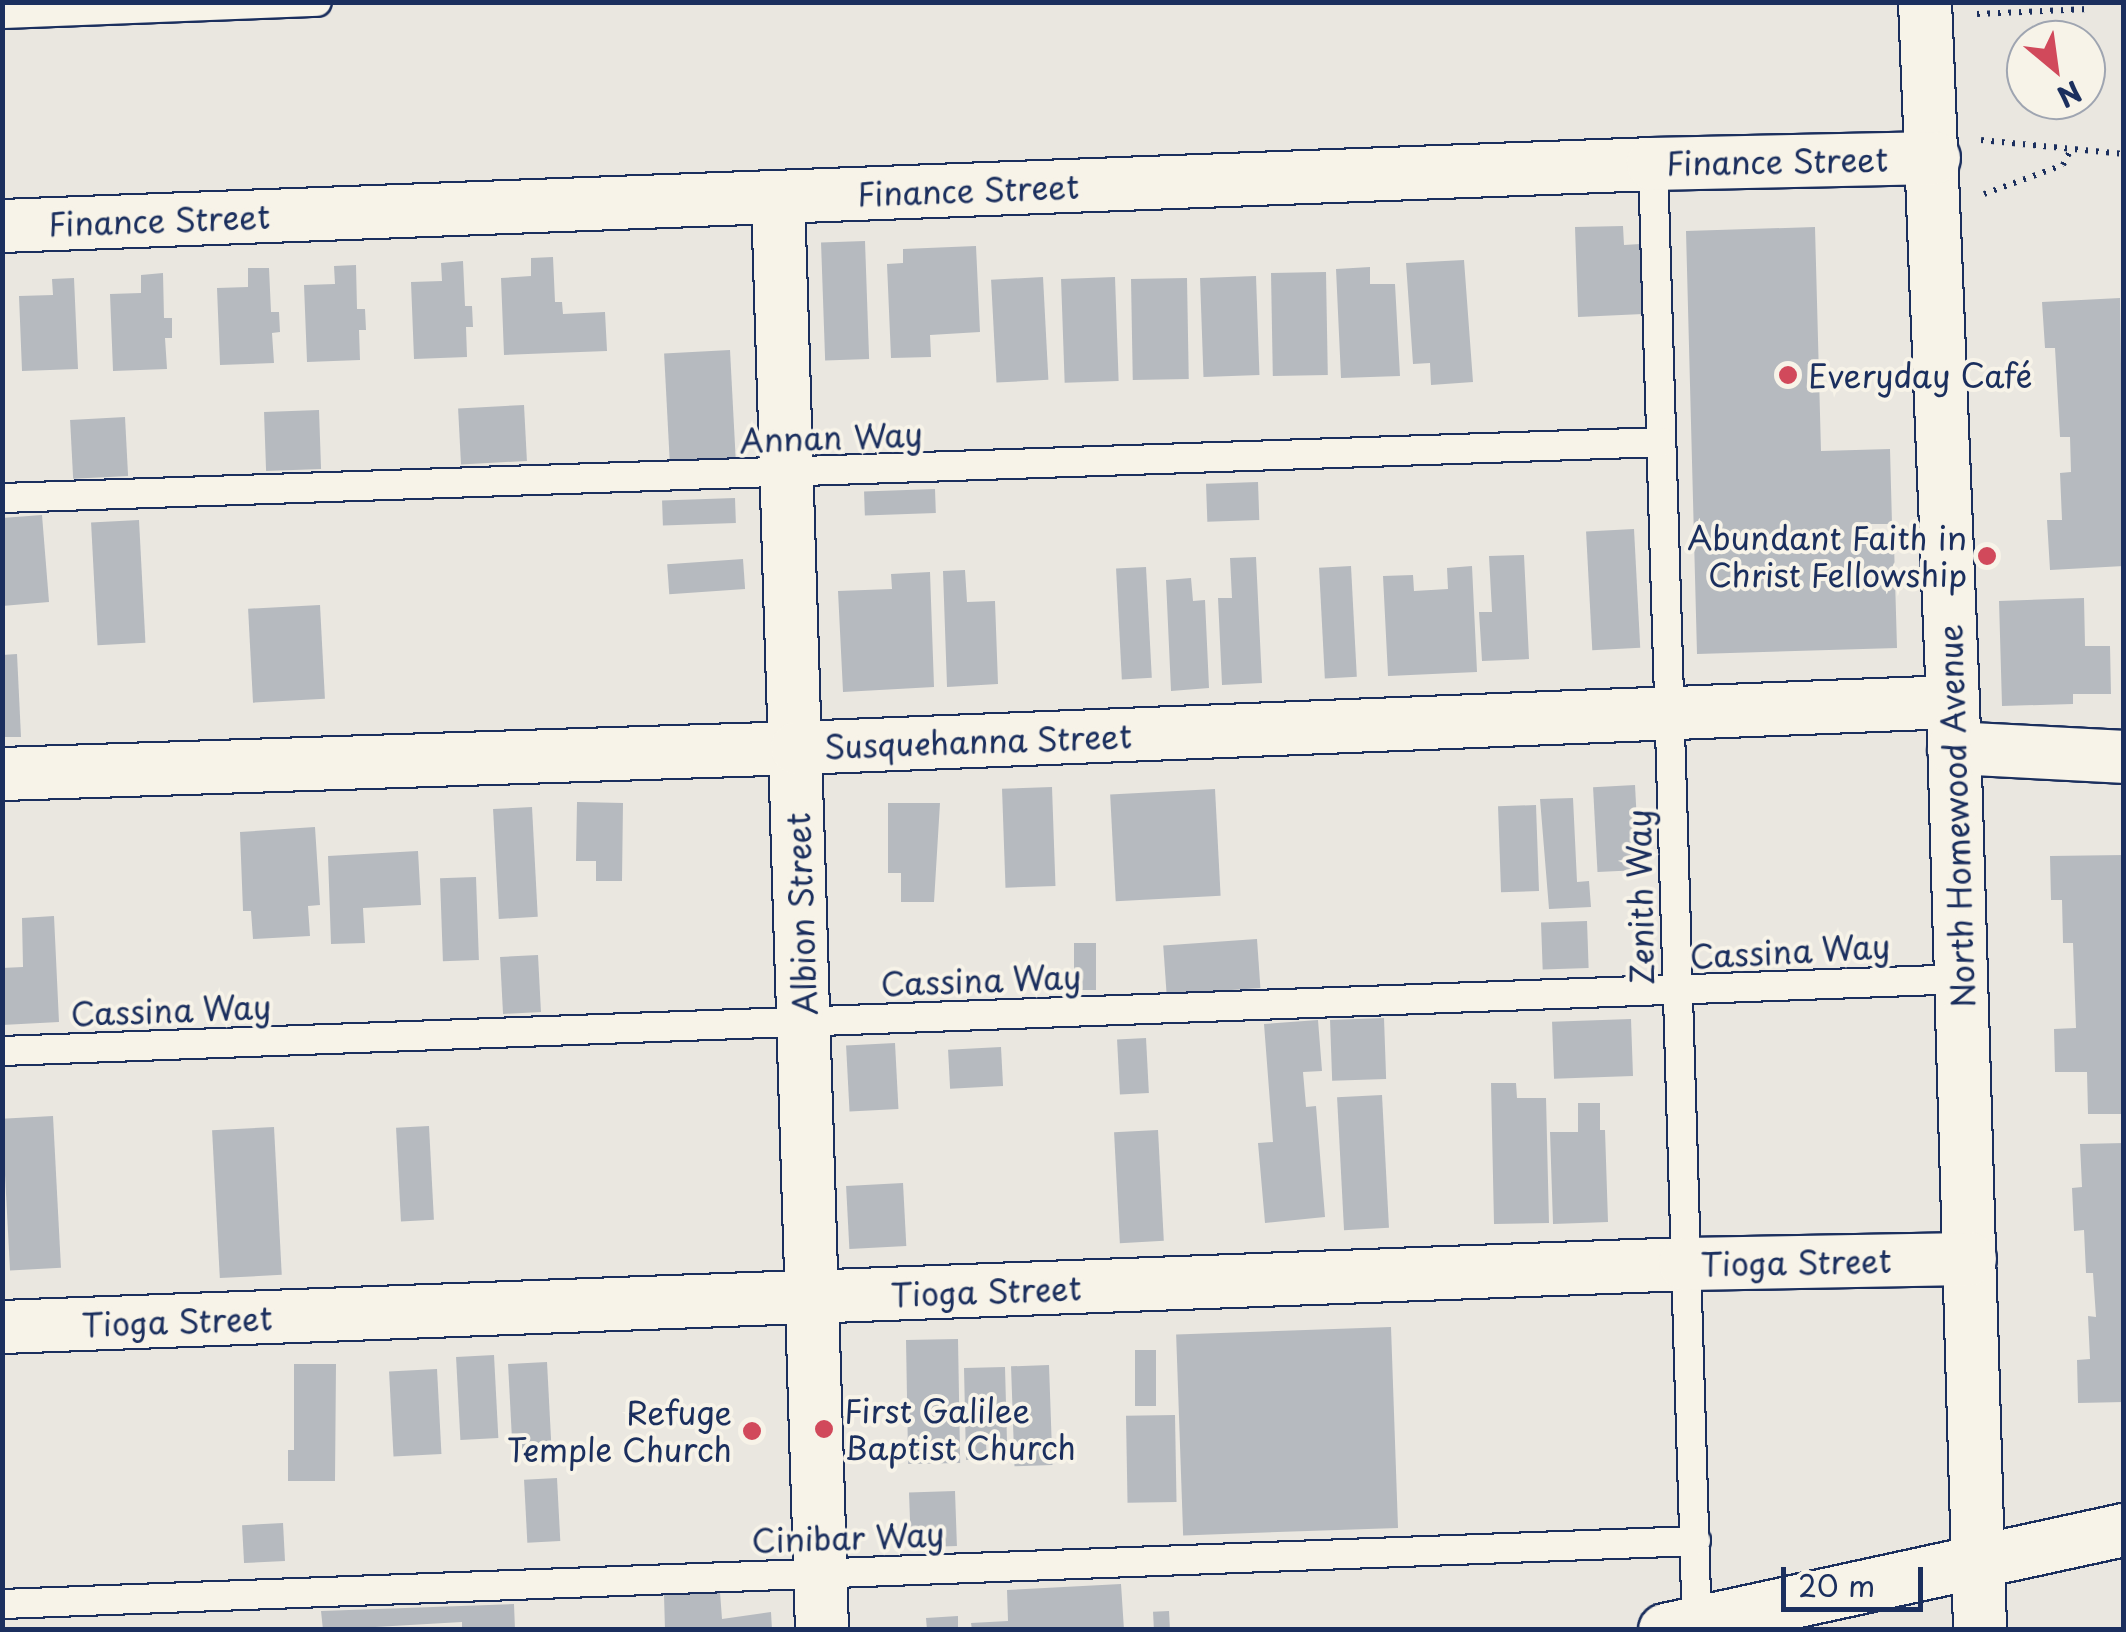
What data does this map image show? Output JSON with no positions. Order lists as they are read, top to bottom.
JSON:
{
  "streets": {
    "street": [
      "Finance Street",
      "Susquehanna Street",
      "North Homewood Avenue",
      "Albion Street",
      "Tioga Street"
    ],
    "lane": [
      "Annan Way",
      "Zenith Way",
      "Cassina Way",
      "Cinibar Way"
    ]
  },
  "crossings": [
    ["Finance Street", "North Homewood Avenue"],
    ["Finance Street", "Zenith Way"],
    ["Finance Street", "Albion Street"],
    ["Annan Way", "Zenith Way"],
    ["Annan Way", "Albion Street"],
    ["Susquehanna Street", "North Homewood Avenue"],
    ["Susquehanna Street", "Zenith Way"],
    ["Susquehanna Street", "Albion Street"],
    ["North Homewood Avenue", "Cassina Way"],
    ["North Homewood Avenue", "Tioga Street"],
    ["Zenith Way", "Cassina Way"],
    ["Zenith Way", "Tioga Street"],
    ["Zenith Way", "Cinibar Way"],
    ["Albion Street", "Cassina Way"],
    ["Albion Street", "Tioga Street"],
    ["Albion Street", "Cinibar Way"]
  ],
  "places": [
    "Everyday Café",
    "Abundant Faith in Christ Fellowship",
    "First Galilee Baptist Church",
    "Refuge Temple Church"
  ],
  "scale_bar": "20 m",
  "north": "bottom right"
}
